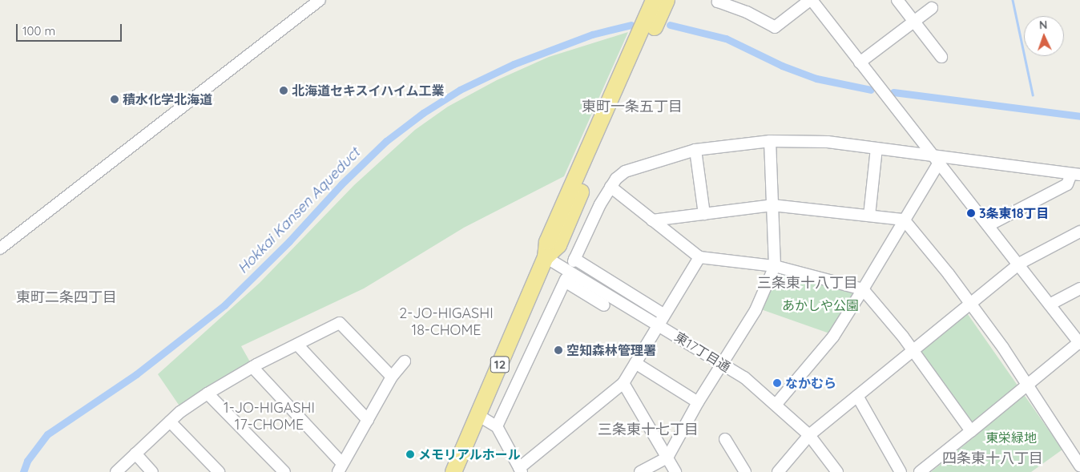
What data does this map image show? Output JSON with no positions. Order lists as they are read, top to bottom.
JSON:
{
  "streets": {
    "highway": ["12"],
    "street": ["東17丁目通"]
  },
  "crossings": [
    ["東17丁目通", "12"]
  ],
  "districts": [
    "東町一条五丁目",
    "三条東十八丁目",
    "東町二条四丁目",
    "2-JO-HIGASHI 18-CHOME",
    "1-JO-HIGASHI 17-CHOME",
    "三条東十七丁目",
    "四条東十八丁目"
  ],
  "water": ["Hokkai Kansen Aqueduct"],
  "parks": ["あかしや公園", "東栄緑地"],
  "places": [
    "北海道セキスイハイム工業",
    "積水化学北海道",
    "3条東18丁目",
    "空知森林管理署",
    "なかむら",
    "メモリアルホール"
  ],
  "scale_bar": "100 m",
  "north": "top"
}
